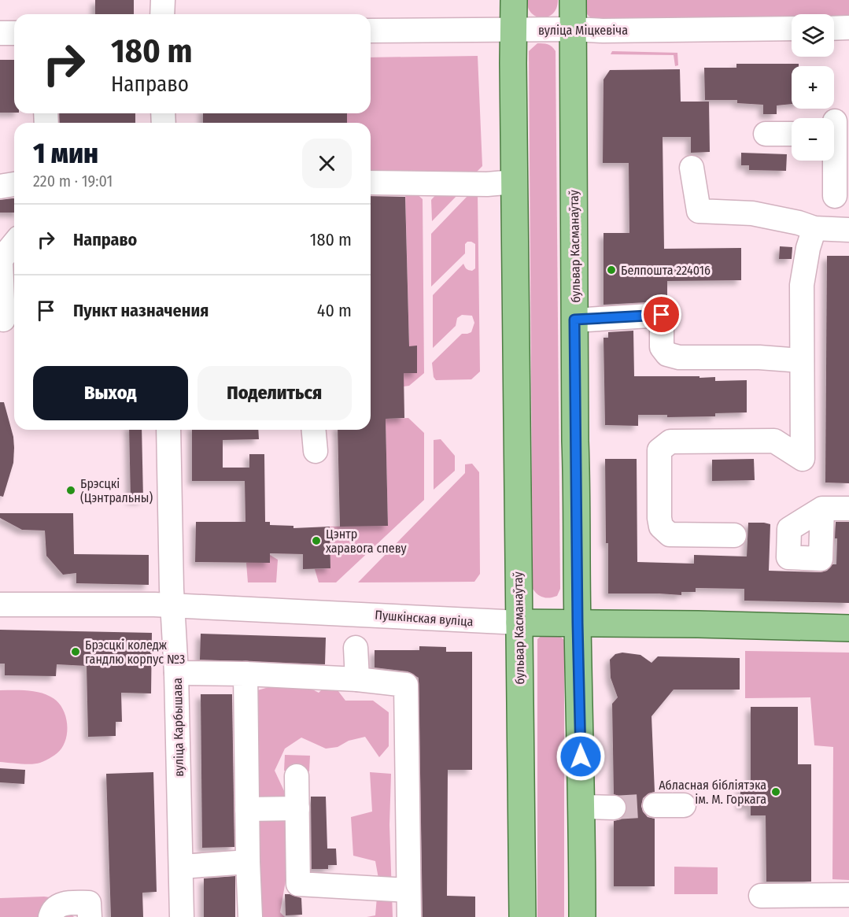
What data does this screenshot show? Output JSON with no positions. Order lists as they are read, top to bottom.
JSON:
{
  "streets": {
    "main road": ["бульвар Касманаўтаў", "Пушкінская вуліца"],
    "street": ["вуліца Міцкевіча", "вуліца Карбышава"]
  },
  "crossings": [
    ["вуліца Міцкевіча", "бульвар Касманаўтаў"],
    ["бульвар Касманаўтаў", "Пушкінская вуліца"],
    ["Пушкінская вуліца", "вуліца Карбышава"]
  ],
  "places": [
    "Белпошта 224016",
    "Брэсцкі (Цэнтральны)",
    "Цэнтр харавога спеву",
    "Брэсцкі коледж гандлю корпус №3",
    "Абласная бібліятэка ім. М. Горкага"
  ],
  "page": {
    "map_buttons": ["+", "−"],
    "turn": ["180 m", "Направо"],
    "heading": ["1 мин", "220 m · 19:01"],
    "list": [
      {
        "name": "Направо",
        "value": "180 m"
      },
      {
        "name": "Пункт назначения",
        "value": "40 m"
      }
    ],
    "buttons": ["Выход", "Поделиться"]
  }
}
